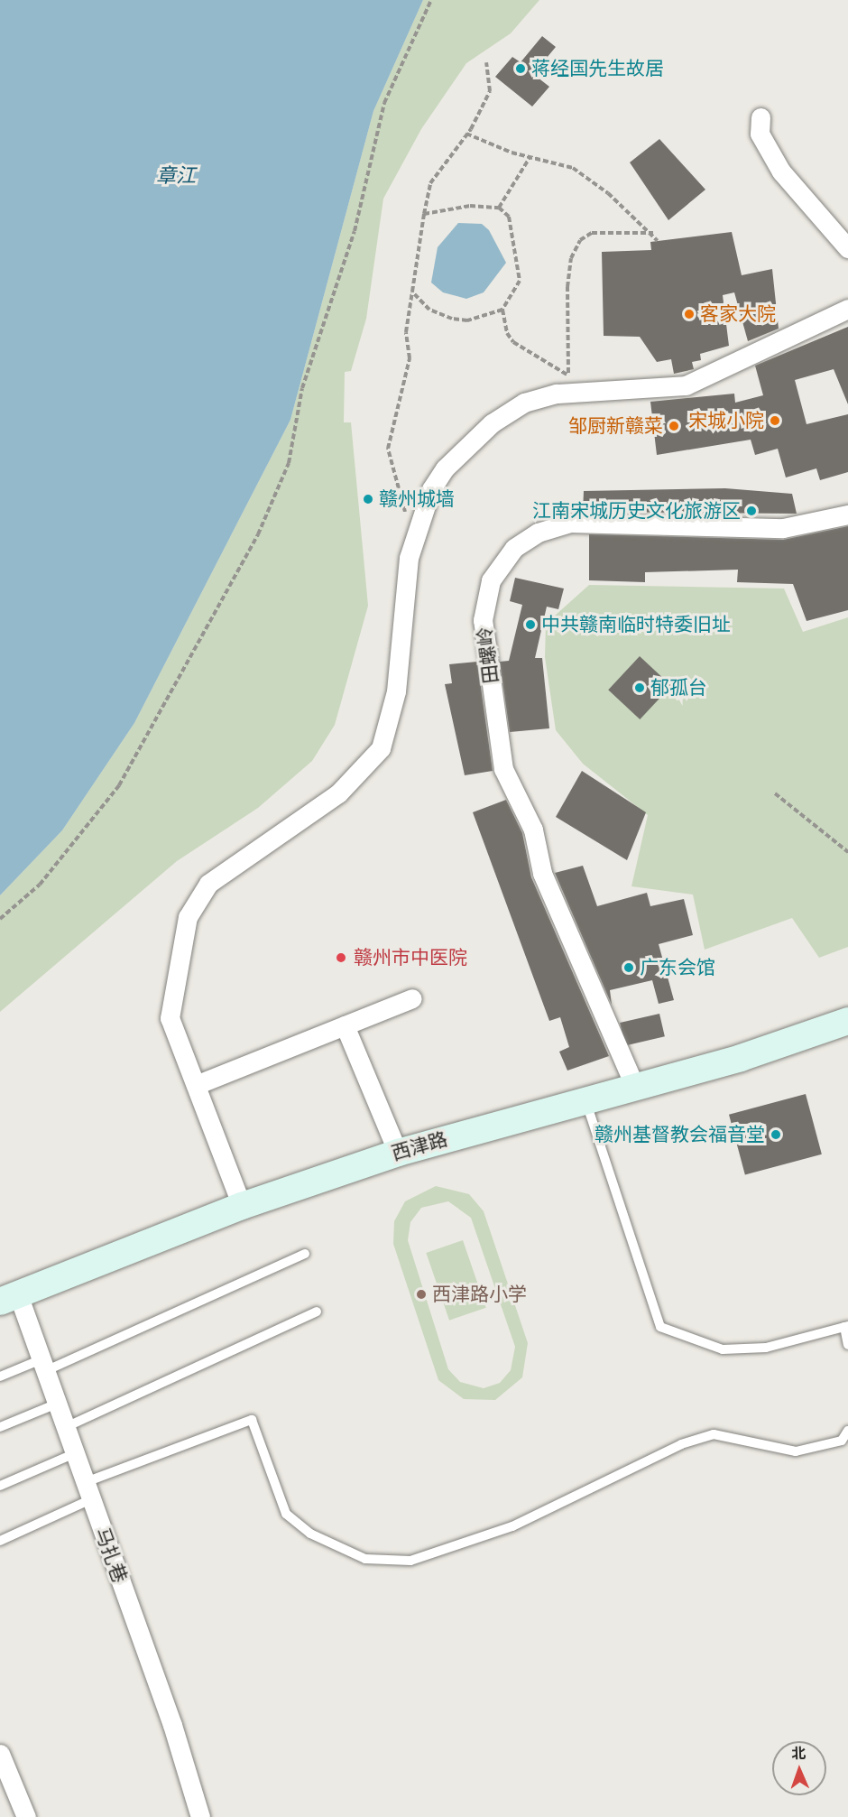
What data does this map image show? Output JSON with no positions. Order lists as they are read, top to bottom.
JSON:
{
  "streets": {
    "main road": ["西津路"],
    "street": ["田螺岭", "马扎巷"]
  },
  "crossings": [
    ["田螺岭", "西津路"],
    ["西津路", "马扎巷"]
  ],
  "water": ["章江"],
  "places": [
    "蒋经国先生故居",
    "客家大院",
    "宋城小院",
    "邹厨新赣菜",
    "赣州城墙",
    "江南宋城历史文化旅游区",
    "中共赣南临时特委旧址",
    "郁孤台",
    "赣州市中医院",
    "广东会馆",
    "赣州基督教会福音堂",
    "西津路小学"
  ],
  "north": "top"
}
